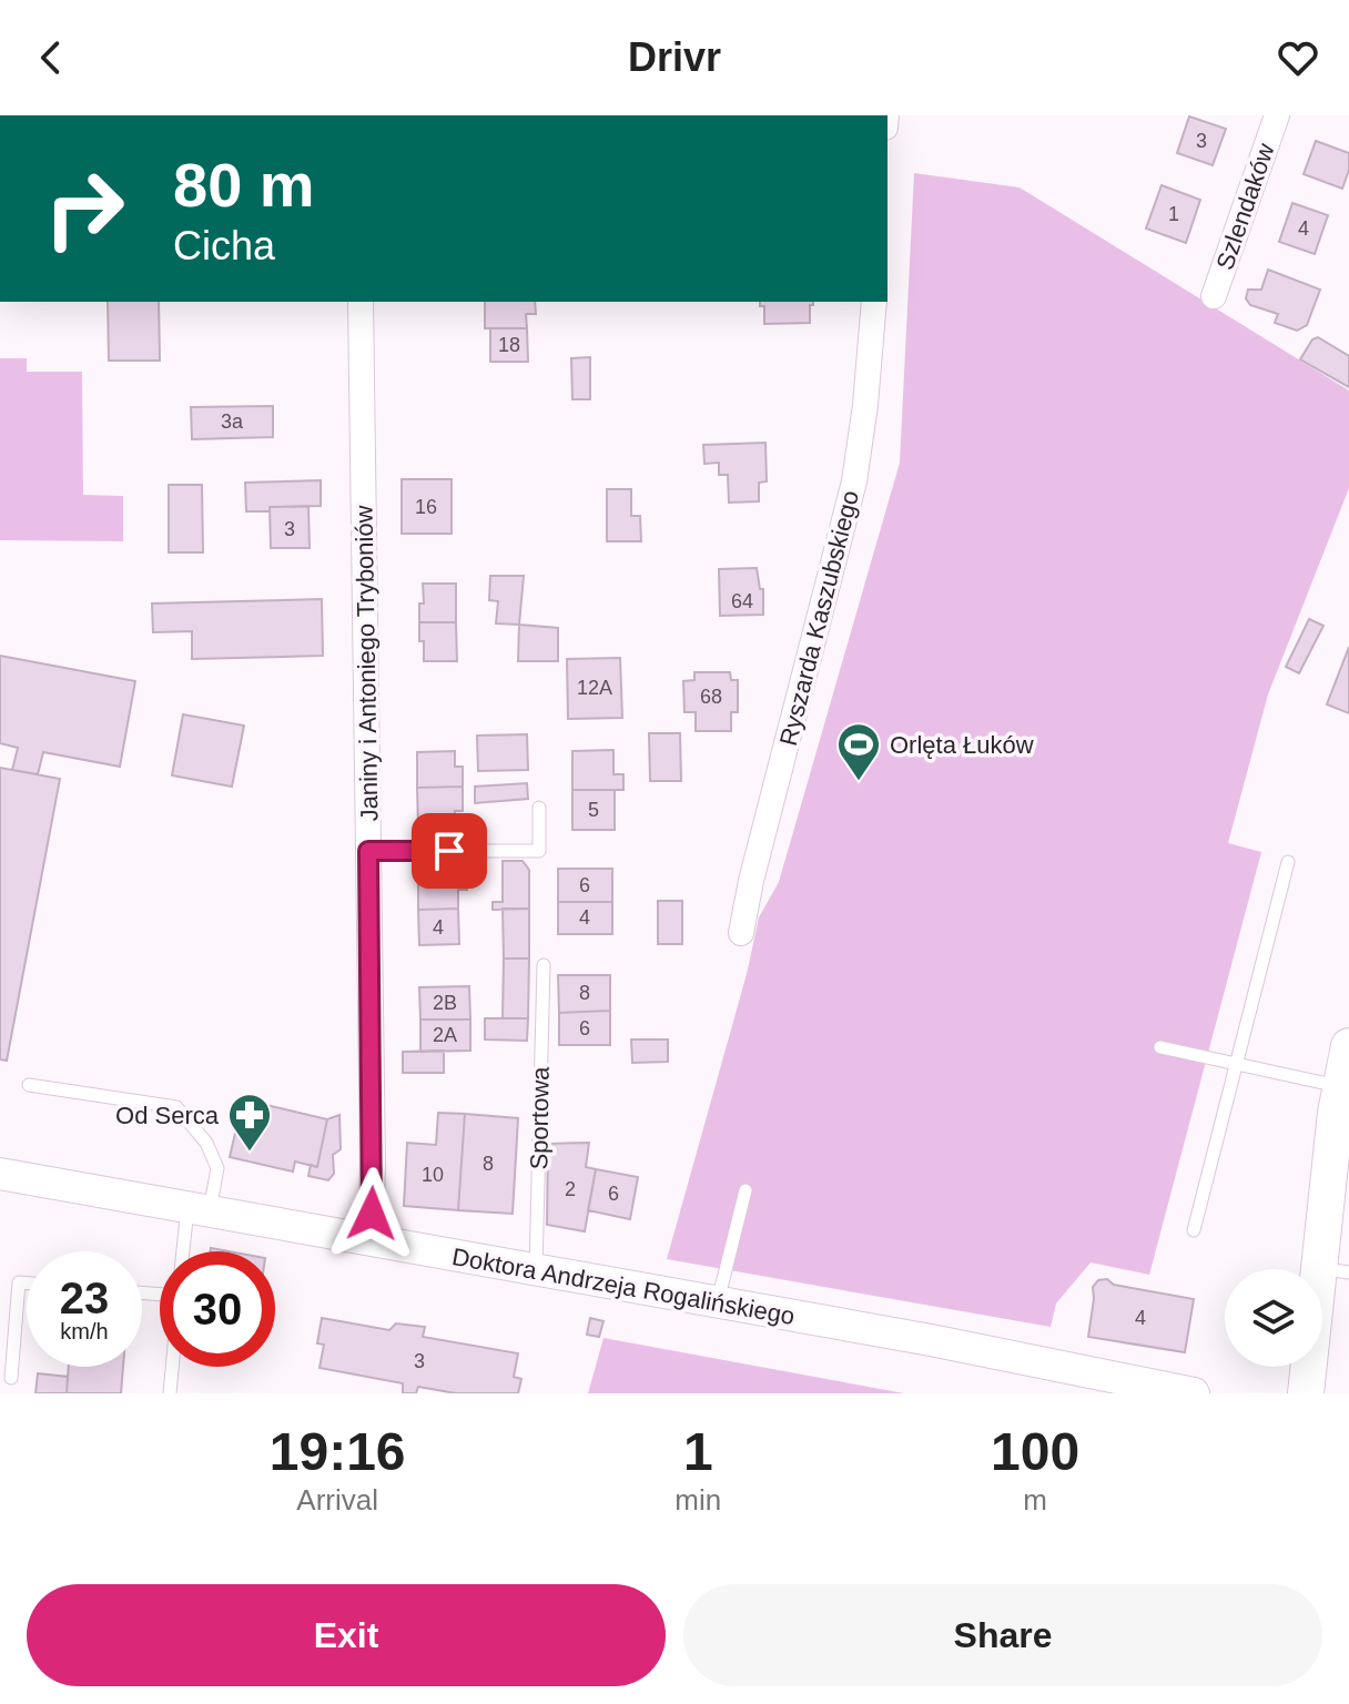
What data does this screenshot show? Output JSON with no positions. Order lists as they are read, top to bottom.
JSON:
{
  "streets": {
    "street": [
      "Szlendaków",
      "Ryszarda Kaszubskiego",
      "Janiny i Antoniego Tryboniów",
      "Doktora Andrzeja Rogalińskiego"
    ],
    "lane": ["Sportowa"]
  },
  "crossings": [
    ["Janiny i Antoniego Tryboniów", "Doktora Andrzeja Rogalińskiego"],
    ["Sportowa", "Doktora Andrzeja Rogalińskiego"]
  ],
  "places": {
    "sports": ["Orlęta Łuków"],
    "pharmacy": ["Od Serca"]
  },
  "house_numbers": [
    "3",
    "1",
    "4",
    "18",
    "3a",
    "16",
    "3",
    "64",
    "12A",
    "68",
    "5",
    "6",
    "4",
    "4",
    "8",
    "2B",
    "6",
    "2A",
    "8",
    "10",
    "2",
    "6",
    "4",
    "3"
  ],
  "page": {
    "header": "Drivr",
    "turn": ["80 m", "Cicha"],
    "speed": "23 km/h",
    "limit": "30",
    "eta": [
      "19:16",
      "Arrival",
      "1",
      "min",
      "100",
      "m"
    ],
    "buttons": ["Exit", "Share"]
  }
}
